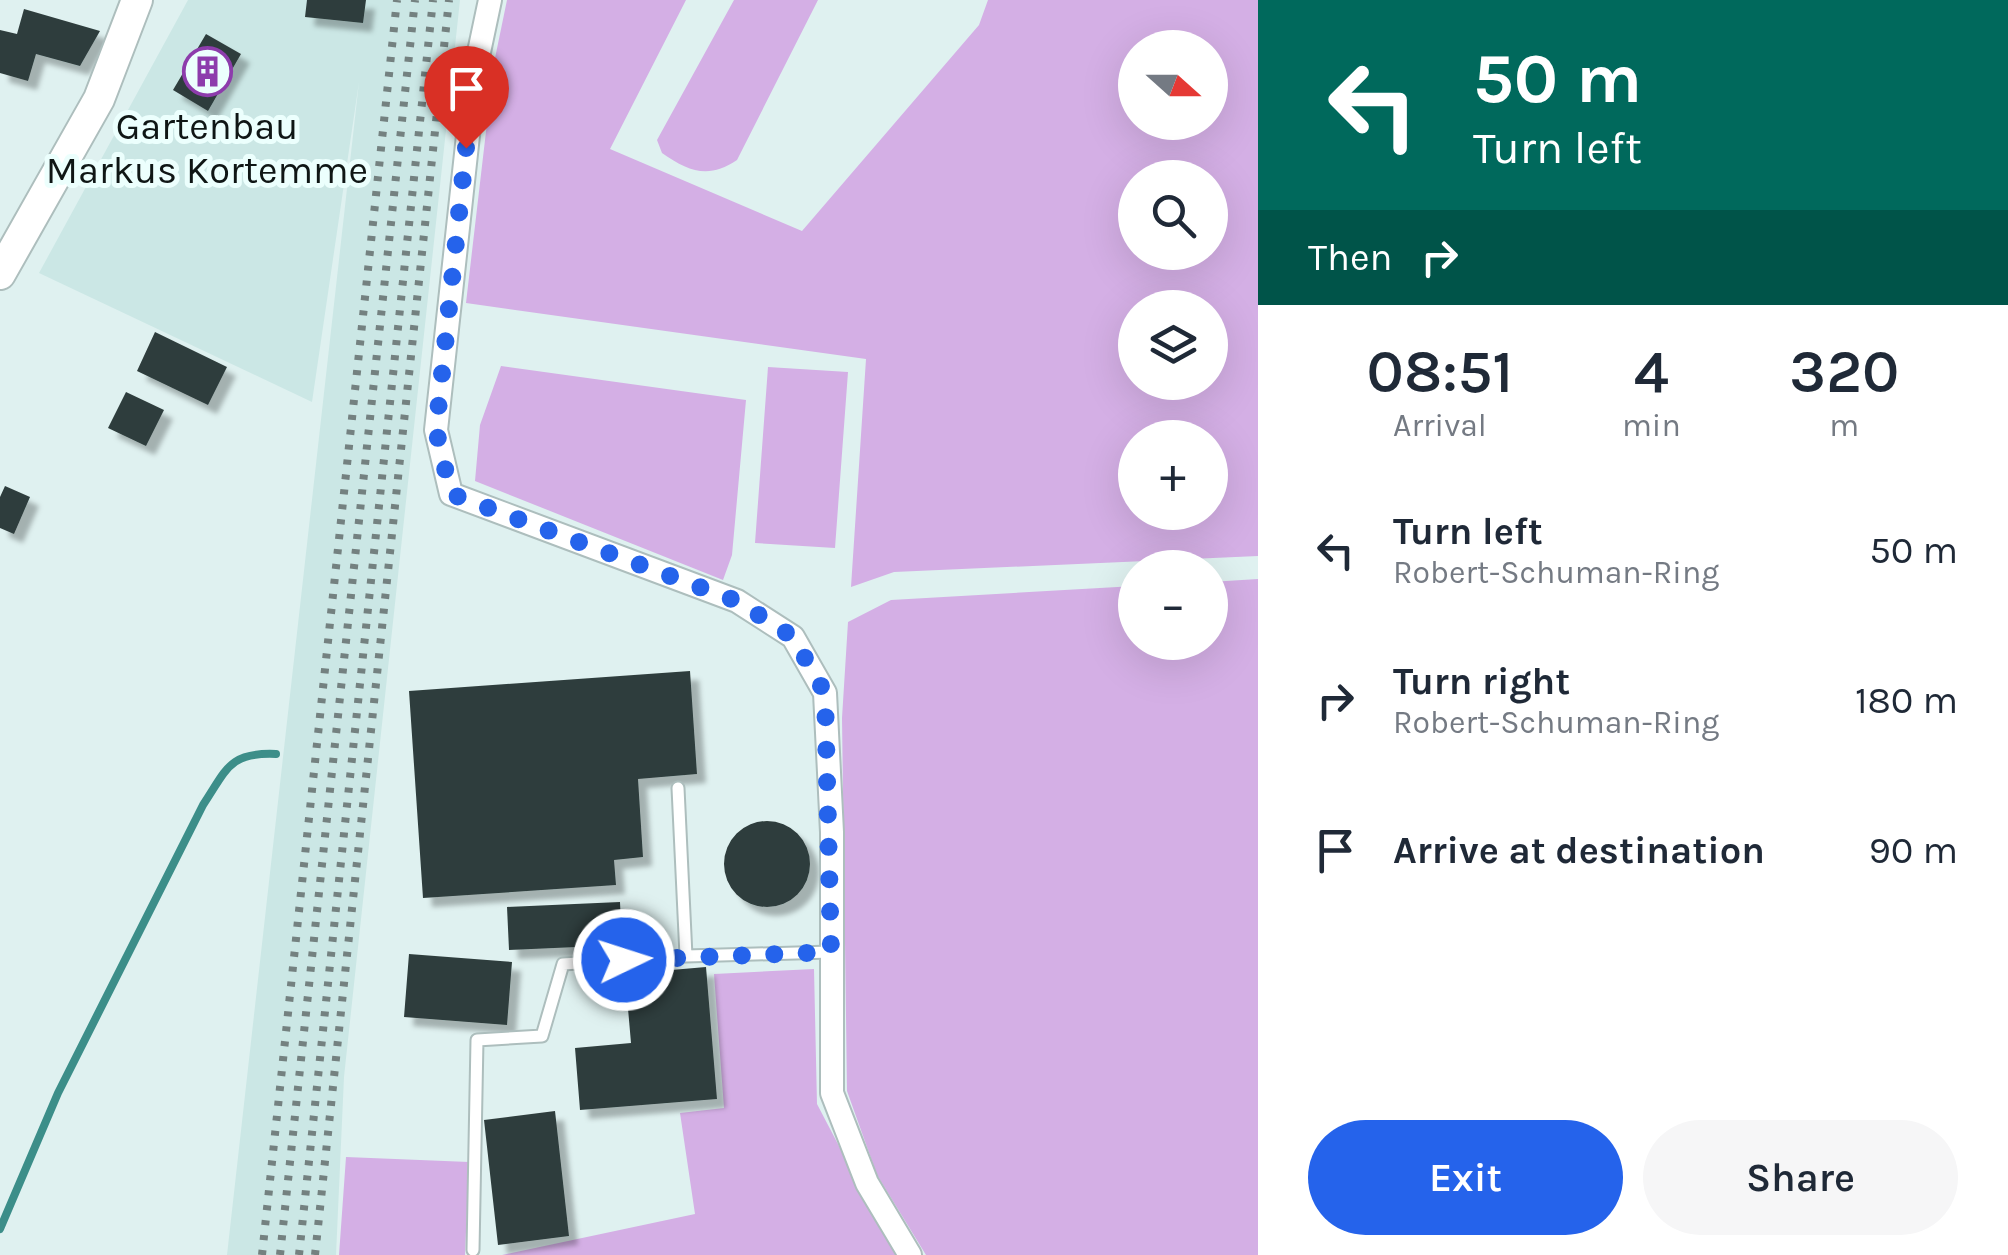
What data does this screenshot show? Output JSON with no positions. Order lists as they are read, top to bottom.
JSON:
{
  "places": {
    "building": ["Gartenbau Markus Kortemme"]
  },
  "north": "right",
  "page": {
    "turn": ["50 m", "Turn left"],
    "map_buttons": ["+", "−"],
    "then": "Then",
    "eta": [
      "08:51",
      "Arrival",
      "4",
      "min",
      "320",
      "m"
    ],
    "list": [
      {
        "name": "Turn left",
        "note": "Robert-Schuman-Ring",
        "value": "50 m"
      },
      {
        "name": "Turn right",
        "note": "Robert-Schuman-Ring",
        "value": "180 m"
      },
      {
        "name": "Arrive at destination",
        "value": "90 m"
      }
    ],
    "buttons": ["Exit", "Share"]
  }
}
